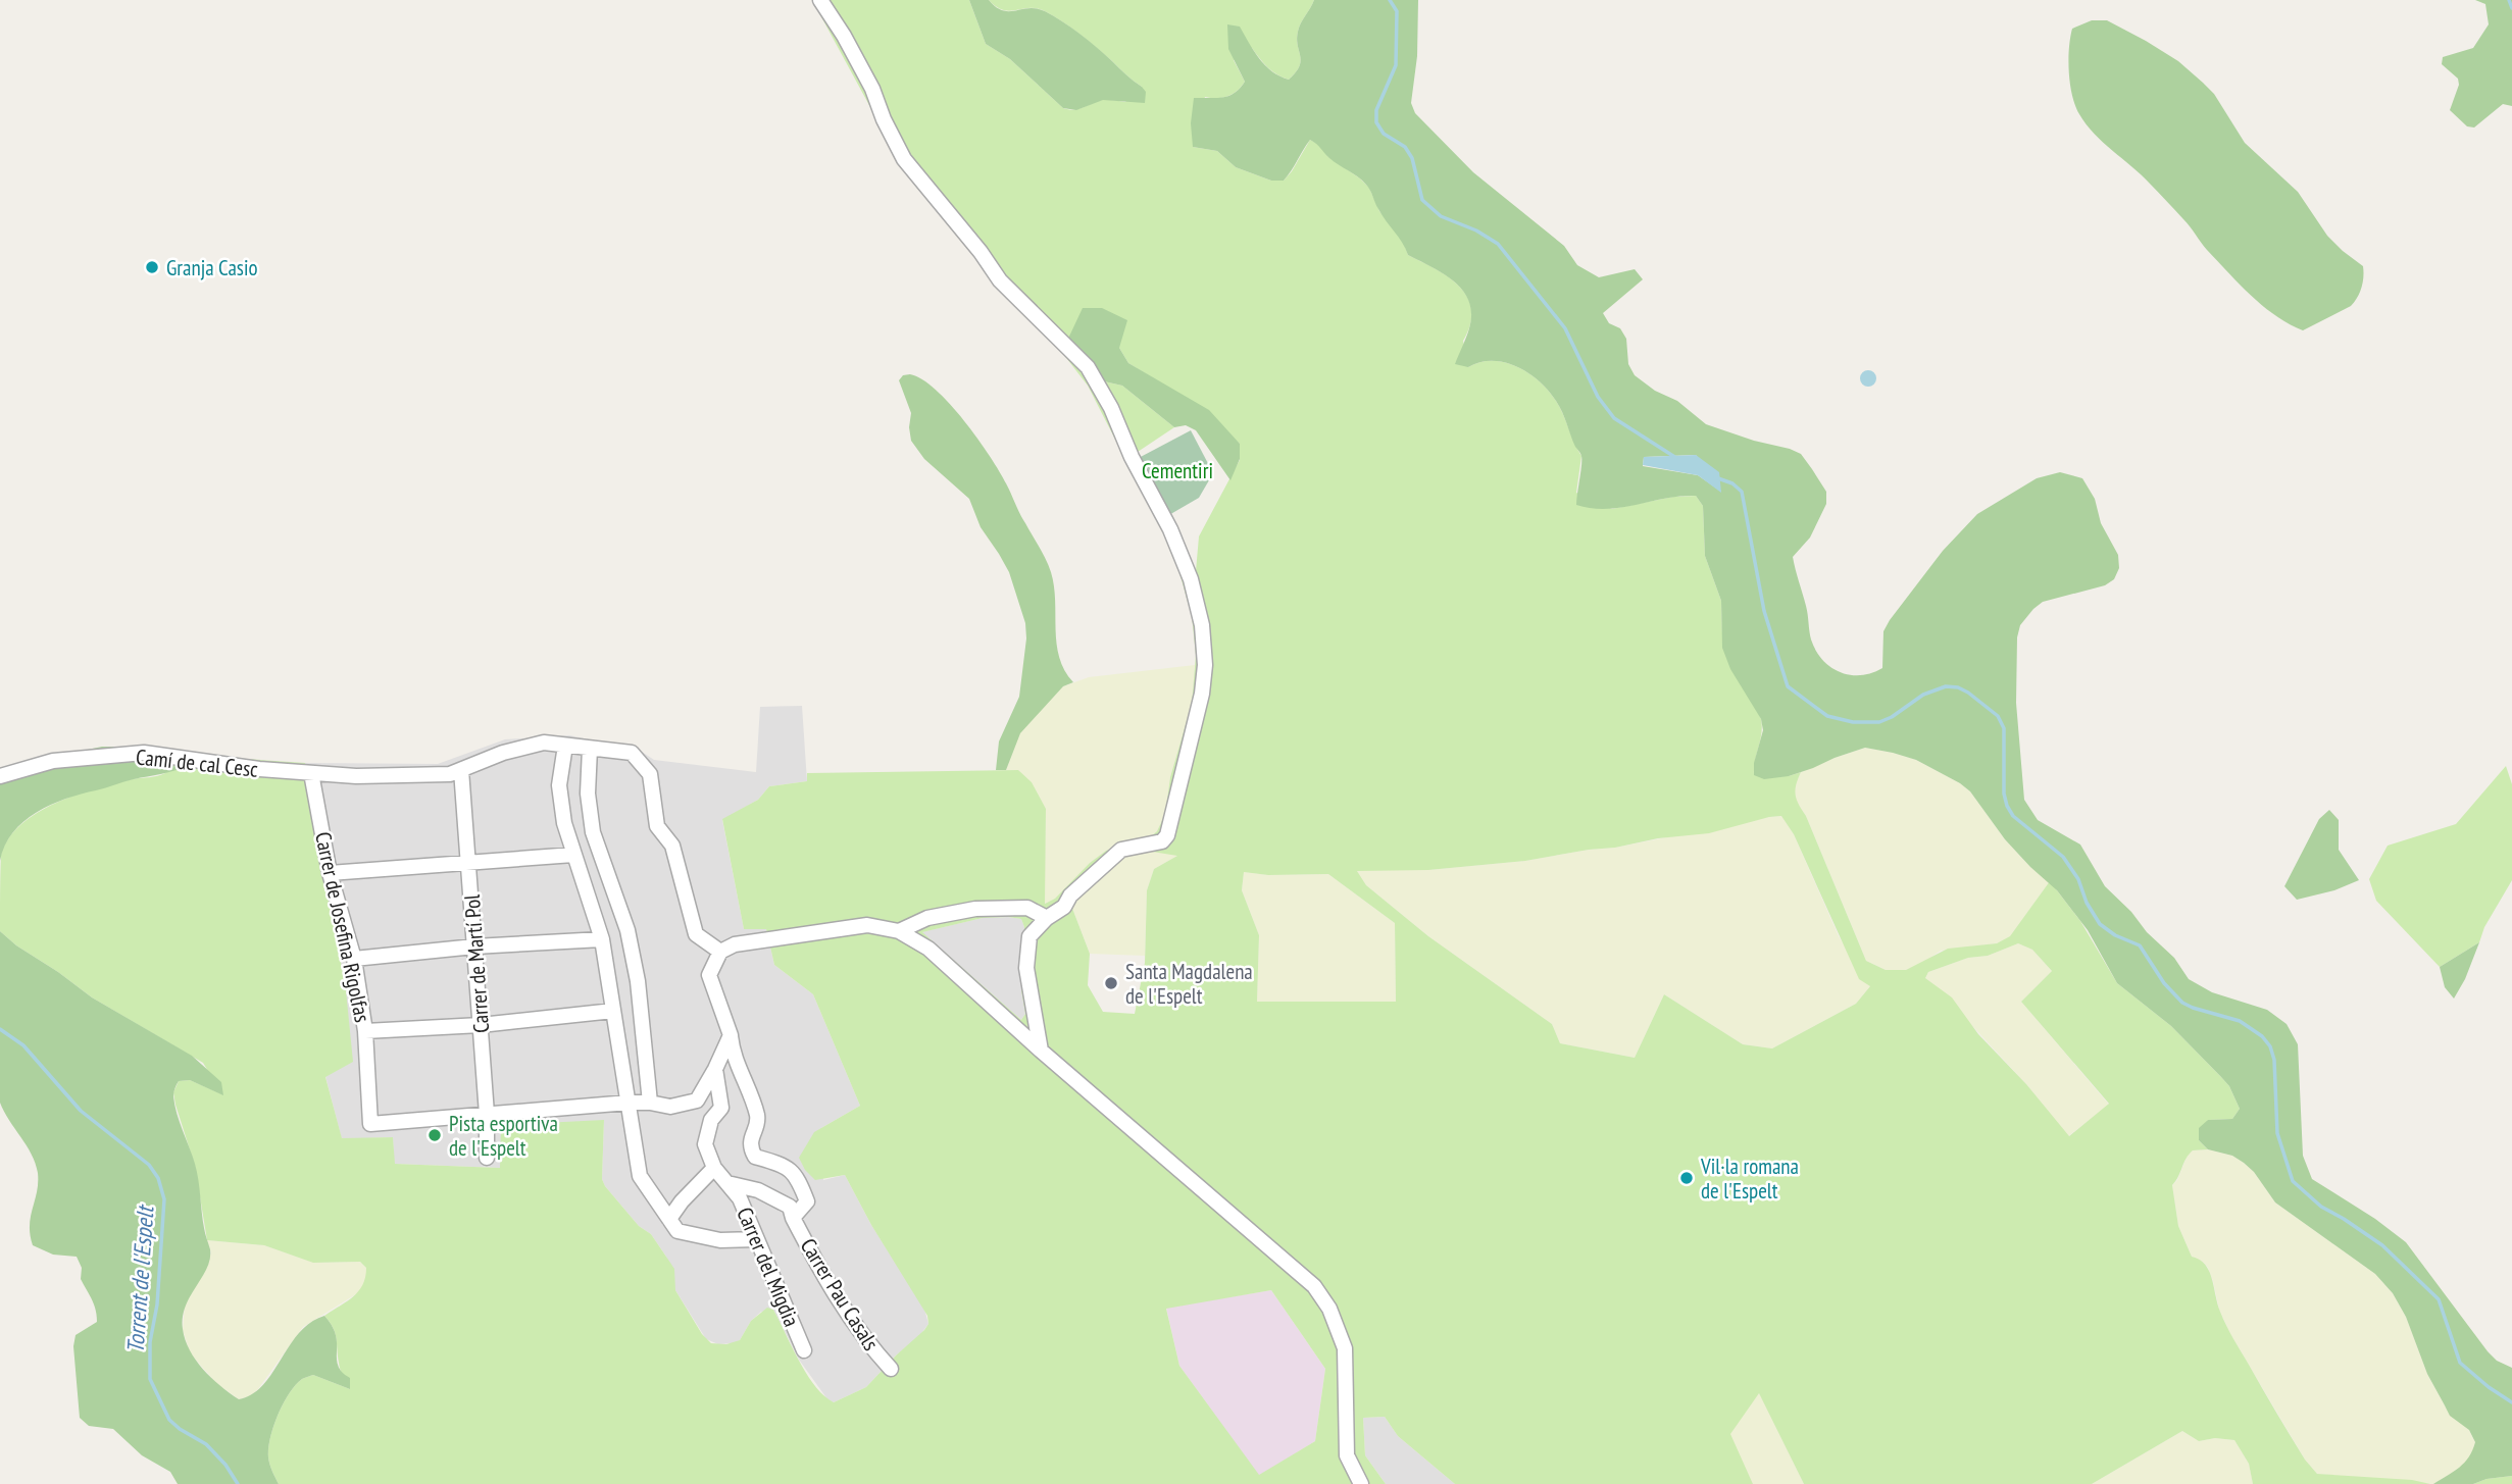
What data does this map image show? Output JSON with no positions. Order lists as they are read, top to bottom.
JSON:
{
  "streets": {
    "street": [
      "Camí de cal Cesc",
      "Carrer de Josefina Rigolfas",
      "Carrer de Martí Pol",
      "Carrer del Migdia",
      "Carrer Pau Casals"
    ]
  },
  "crossings": [
    ["Camí de cal Cesc", "Carrer de Josefina Rigolfas"],
    ["Camí de cal Cesc", "Carrer de Martí Pol"],
    ["Carrer de Josefina Rigolfas", "Carrer de Martí Pol"],
    ["Carrer del Migdia", "Carrer Pau Casals"]
  ],
  "water": ["Torrent de l'Espelt"],
  "parks": ["Cementiri"],
  "places": [
    "Granja Casio",
    "Santa Magdalena de l'Espelt",
    "Pista esportiva de l'Espelt",
    "Vil·la romana de l'Espelt"
  ]
}
